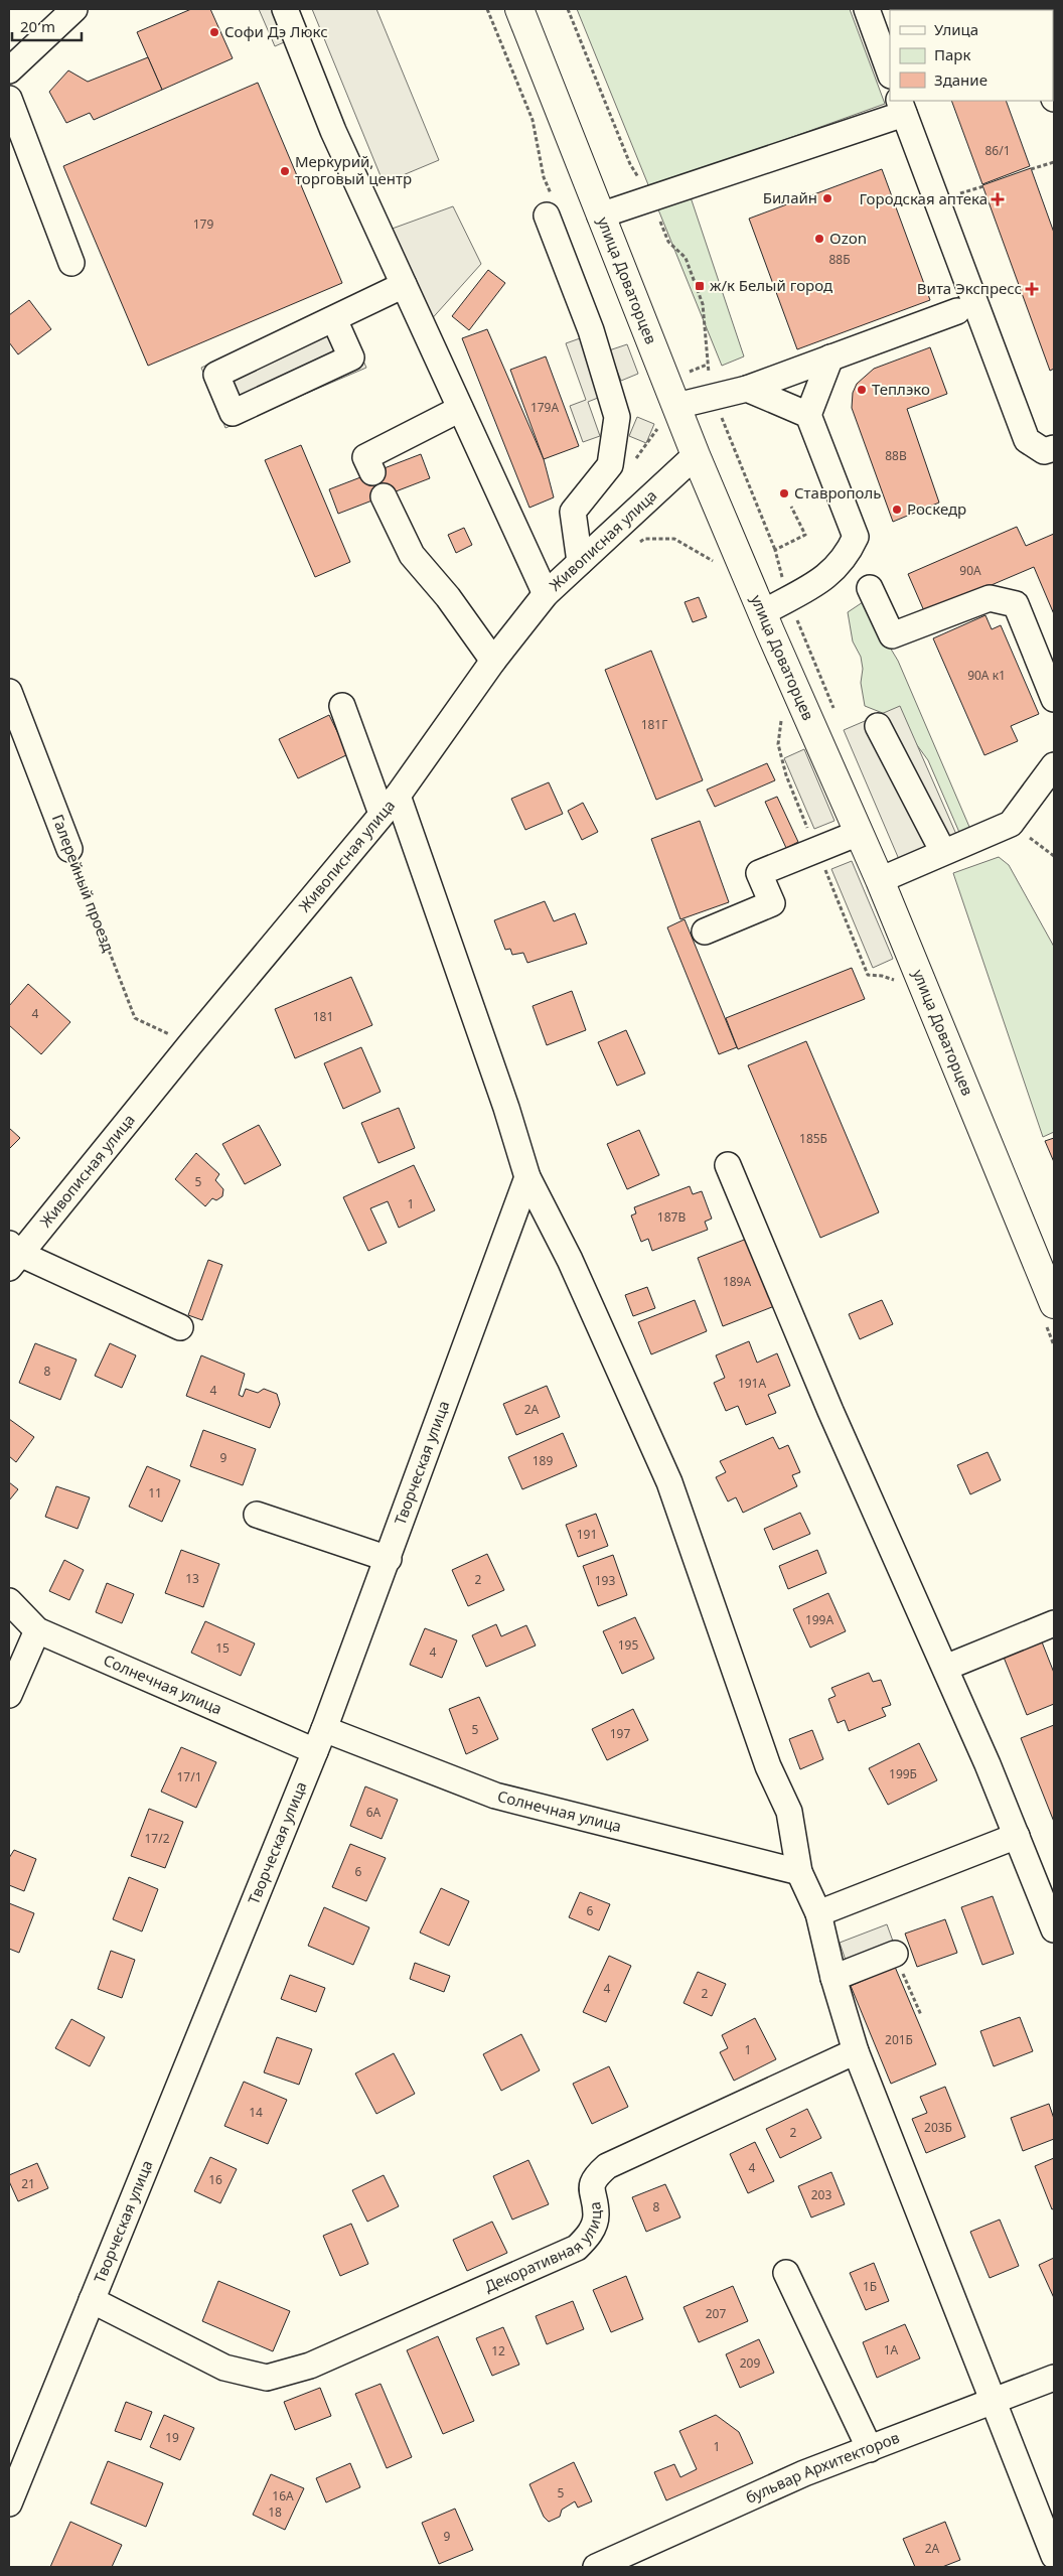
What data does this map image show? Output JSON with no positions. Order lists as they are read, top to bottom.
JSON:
{
  "streets": {
    "main road": ["улица Доваторцев"],
    "street": [
      "Живописная улица",
      "Галерейный проезд",
      "Творческая улица",
      "Солнечная улица",
      "Декоративная улица",
      "бульвар Архитекторов"
    ]
  },
  "crossings": [
    ["улица Доваторцев", "Живописная улица"],
    ["Живописная улица", "Галерейный проезд"],
    ["Творческая улица", "Солнечная улица"],
    ["Творческая улица", "Декоративная улица"]
  ],
  "places": {
    "other": [
      "Софи Дэ Люкс",
      "Меркурий, торговый центр",
      "Билайн",
      "Ozon",
      "Теплэко",
      "Ставрополь",
      "Роскедр"
    ],
    "health": ["Городская аптека", "Вита Экспресс"],
    "transit": ["ж/к Белый город"]
  },
  "house_numbers": [
    "86/1",
    "179",
    "88Б",
    "179А",
    "88В",
    "90А",
    "90А к1",
    "181Г",
    "4",
    "181",
    "185Б",
    "5",
    "1",
    "187В",
    "189А",
    "8",
    "191А",
    "4",
    "2А",
    "9",
    "189",
    "11",
    "191",
    "13",
    "2",
    "193",
    "199А",
    "195",
    "15",
    "4",
    "5",
    "197",
    "199Б",
    "17/1",
    "6А",
    "17/2",
    "6",
    "6",
    "4",
    "2",
    "201Б",
    "1",
    "14",
    "203Б",
    "2",
    "4",
    "16",
    "21",
    "203",
    "8",
    "1Б",
    "207",
    "1А",
    "12",
    "209",
    "19",
    "1",
    "5",
    "16А",
    "18",
    "9",
    "2А"
  ],
  "legend": ["Улица", "Парк", "Здание"],
  "scale_bar": "20 m"
}
